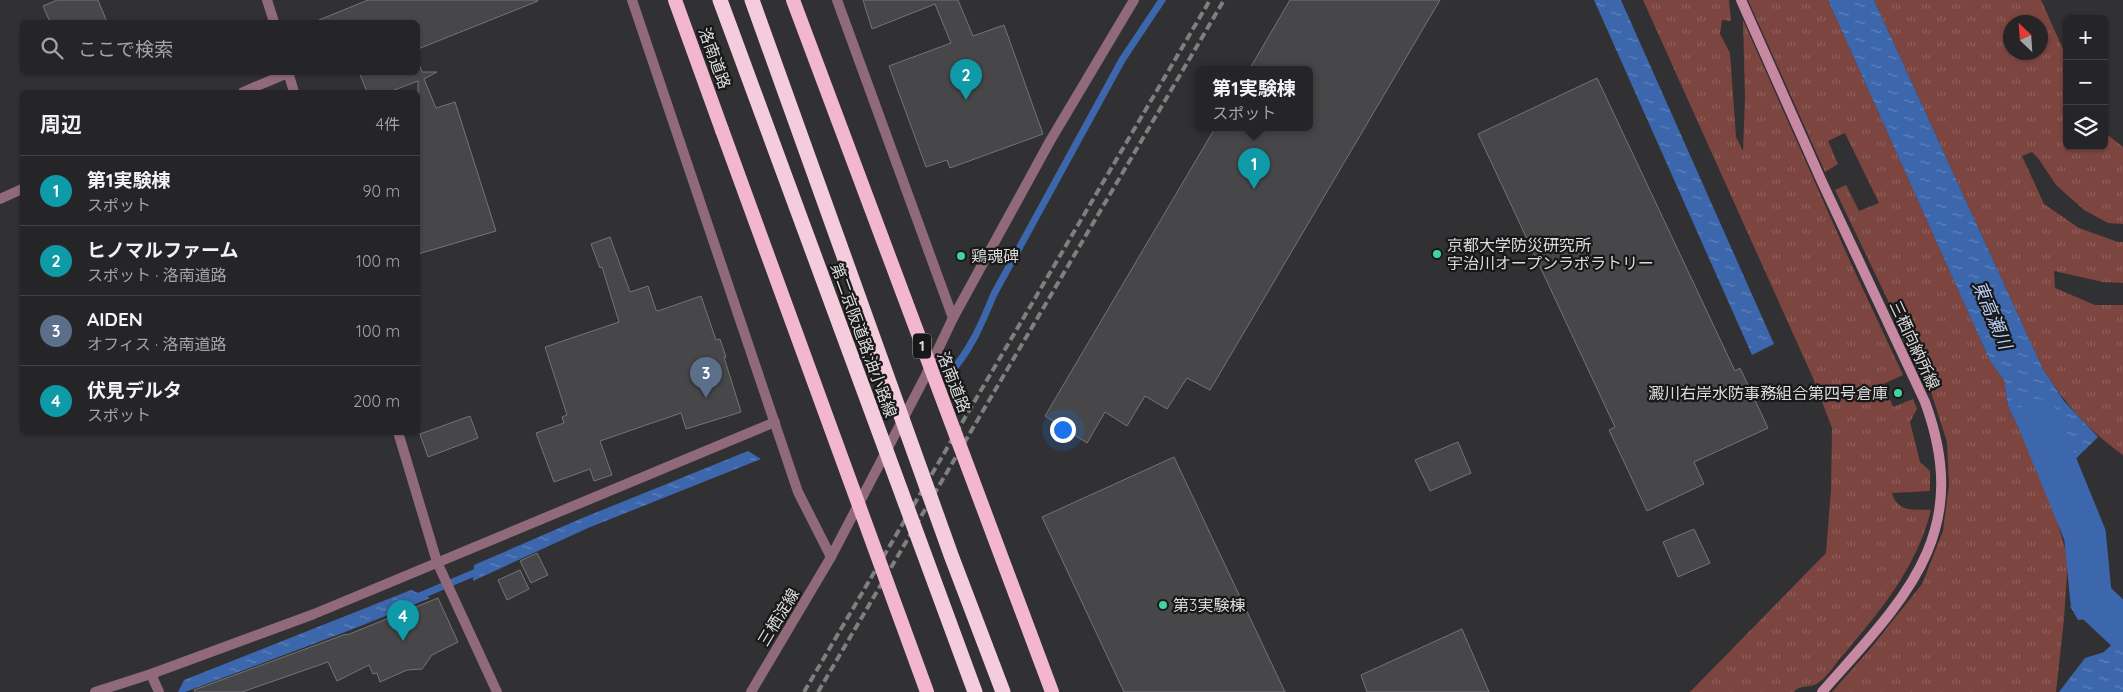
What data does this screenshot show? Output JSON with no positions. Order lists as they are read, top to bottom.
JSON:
{
  "streets": {
    "highway": ["洛南道路", "第二京阪道路;油小路線", "1"],
    "main road": ["三栖向納所線"],
    "street": ["三栖淀線"]
  },
  "water": ["東高瀬川"],
  "places": [
    "京都大学防災研究所 宇治川オープンラボラトリー",
    "鶏魂碑",
    "澱川右岸水防事務組合第四号倉庫",
    "第3実験棟"
  ],
  "north": "top left",
  "page": {
    "map_buttons": ["+", "−"],
    "search": "ここで検索",
    "pins": [
      "2",
      "1",
      "3",
      "4"
    ],
    "popup": ["第1実験棟", "スポット"],
    "heading": ["周辺", "4件"],
    "list": [
      {
        "mark": "1",
        "name": "第1実験棟",
        "note": "スポット",
        "value": "90 m"
      },
      {
        "mark": "2",
        "name": "ヒノマルファーム",
        "note": "スポット · 洛南道路",
        "value": "100 m"
      },
      {
        "mark": "3",
        "name": "AIDEN",
        "note": "オフィス · 洛南道路",
        "value": "100 m"
      },
      {
        "mark": "4",
        "name": "伏見デルタ",
        "note": "スポット",
        "value": "200 m"
      }
    ]
  }
}
